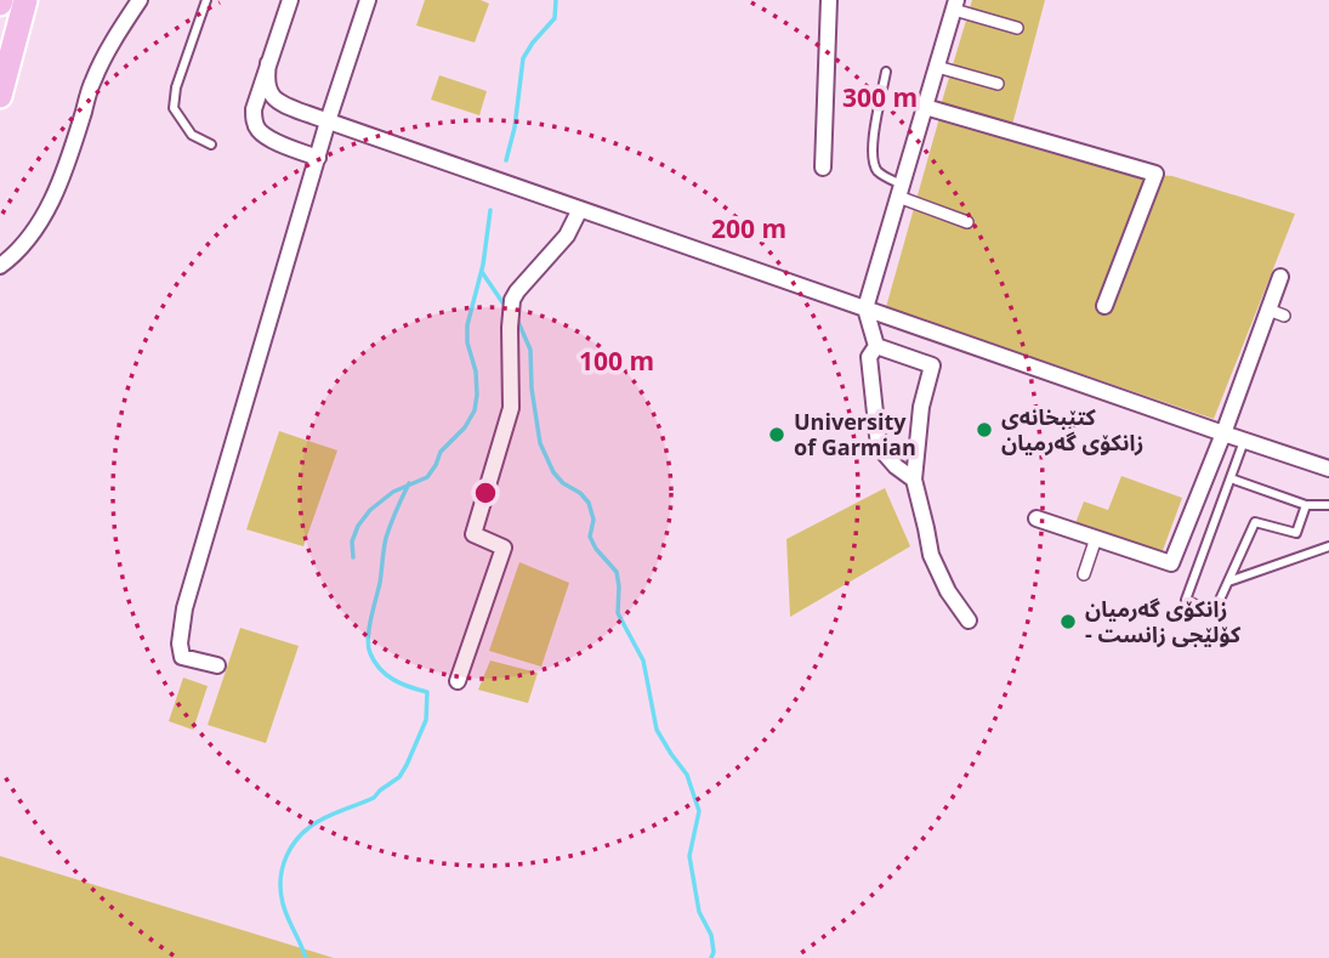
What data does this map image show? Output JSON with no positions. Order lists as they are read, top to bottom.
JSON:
{
  "places": ["کتێبخانەی زانکۆی گەرمیان", "University of Garmian", "زانکۆی گەرمیان - کۆلێجی زانست"],
  "rings": ["300 m", "200 m", "100 m"]
}
